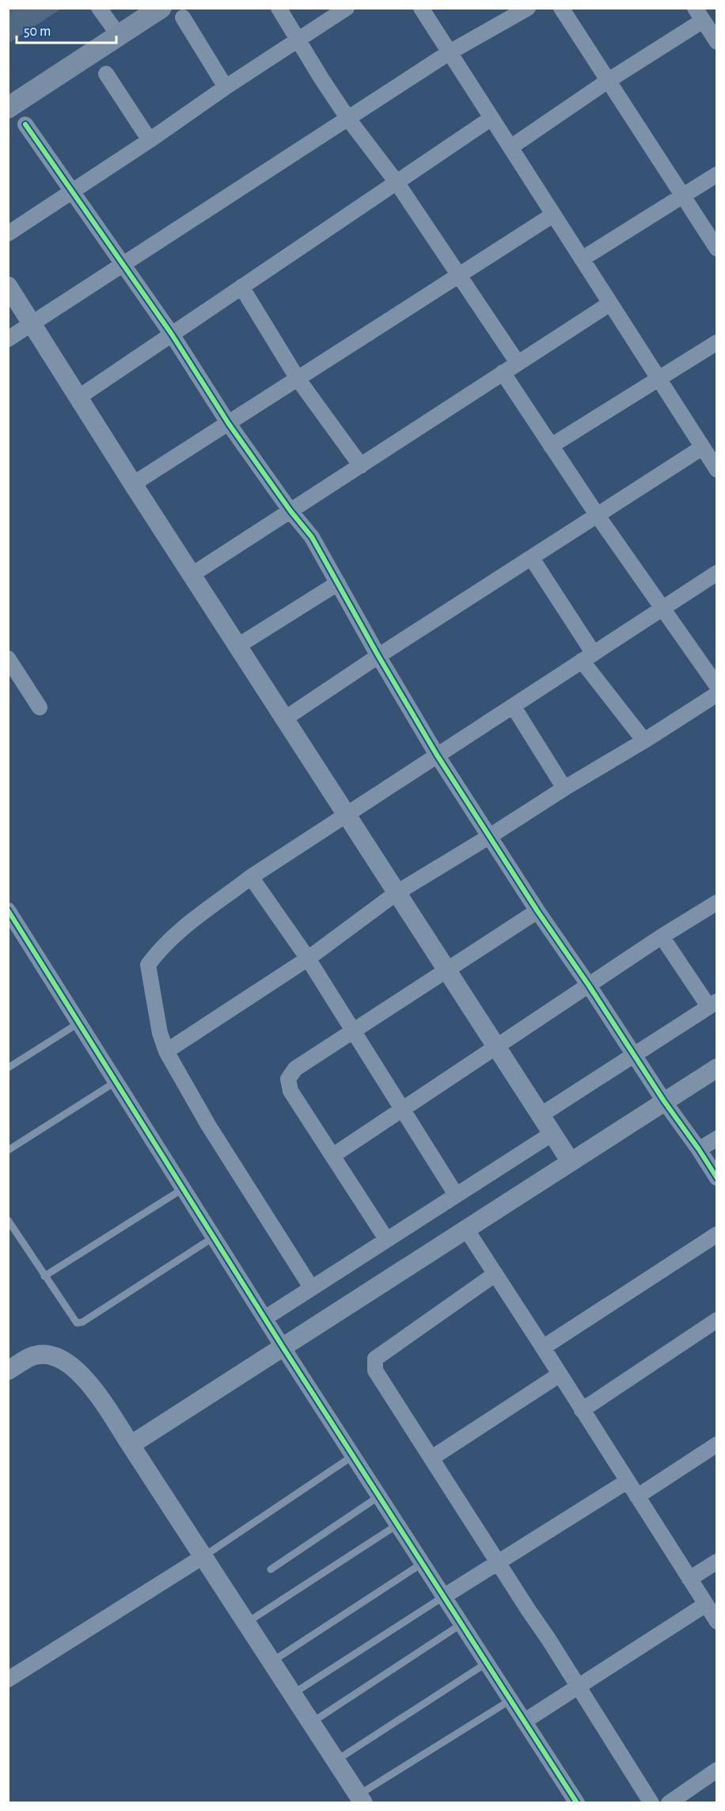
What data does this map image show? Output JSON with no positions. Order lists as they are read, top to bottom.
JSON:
{
  "scale_bar": "50 m"
}
